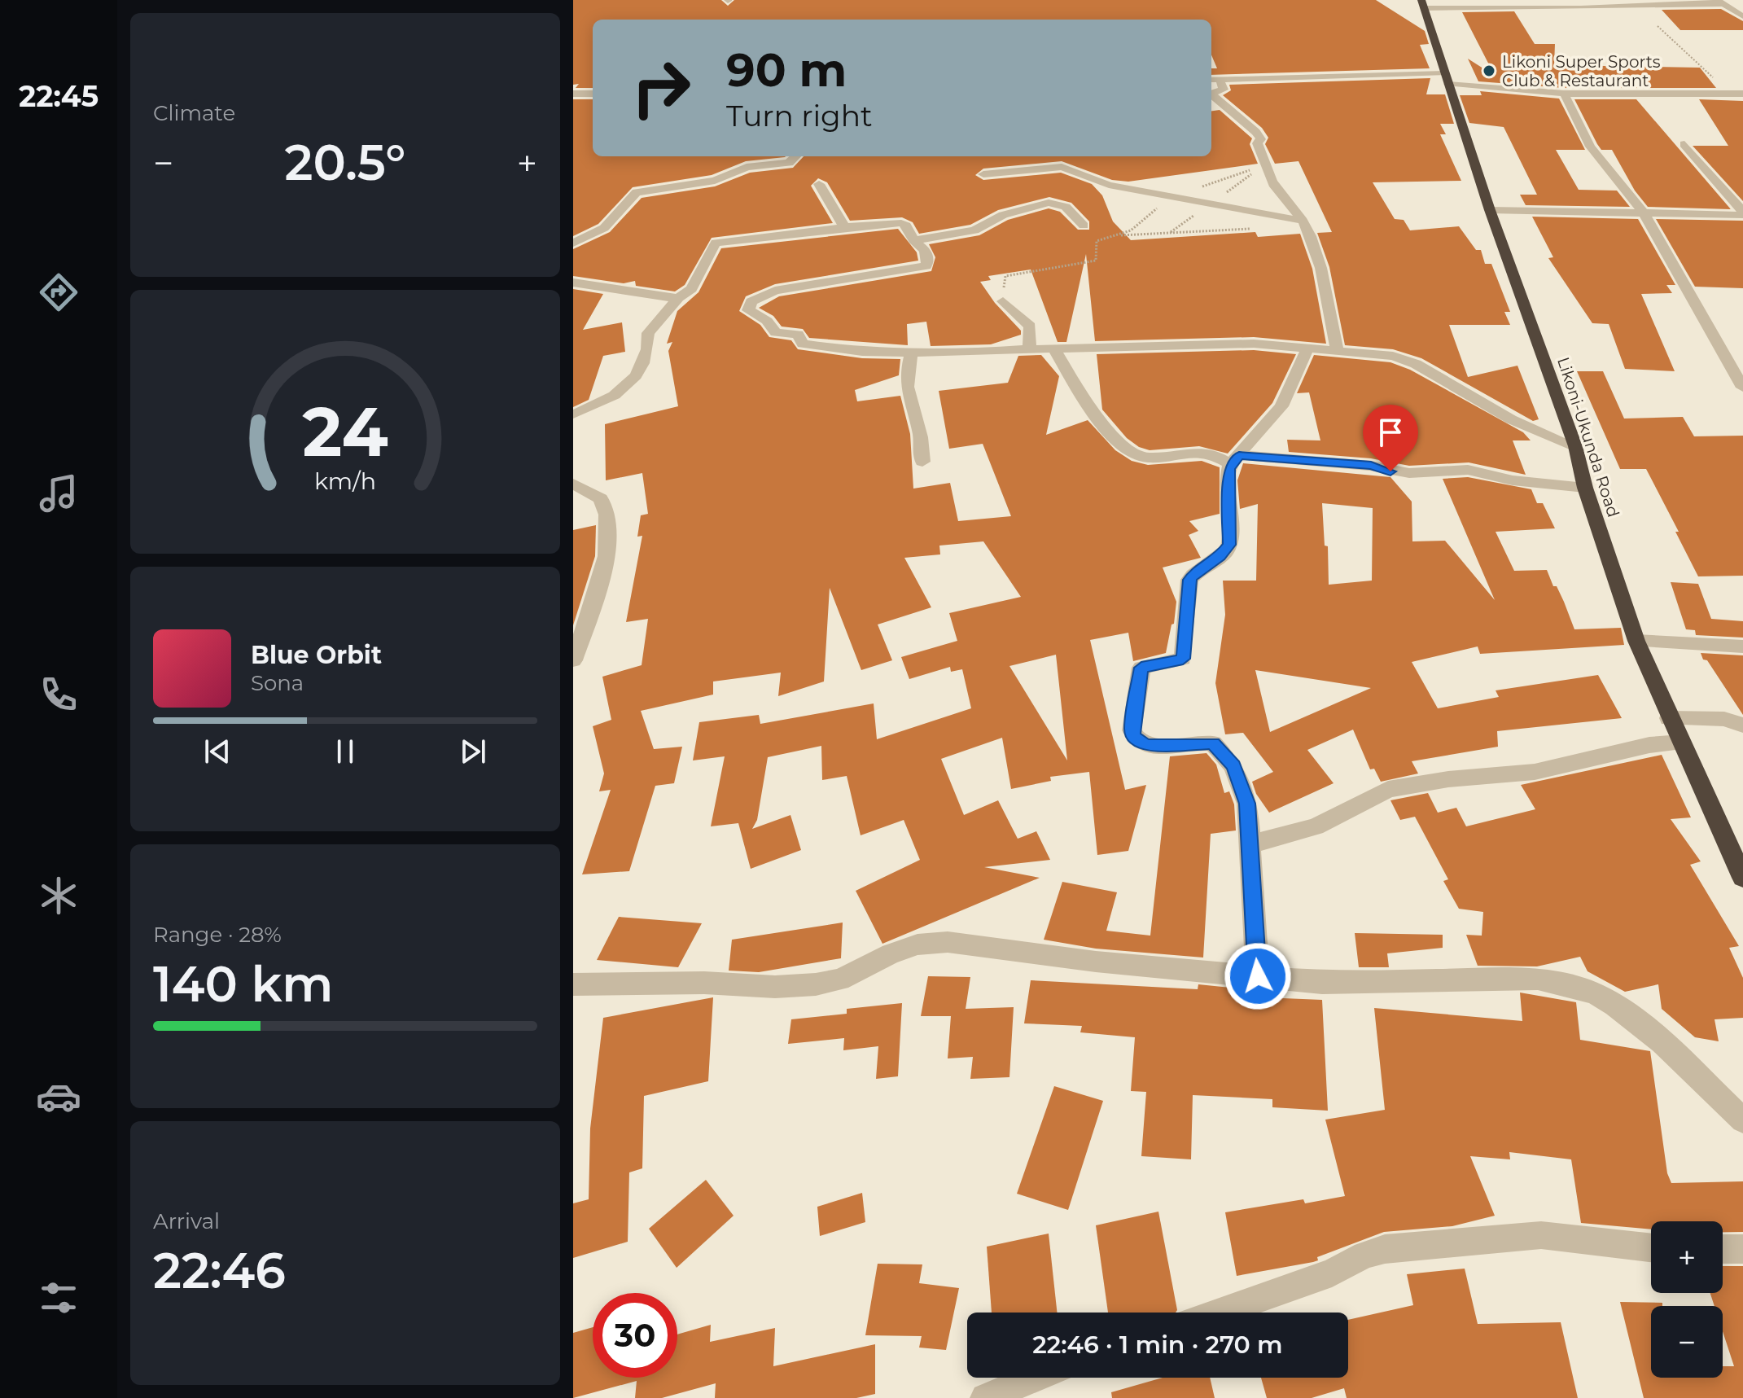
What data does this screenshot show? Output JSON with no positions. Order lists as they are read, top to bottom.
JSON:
{
  "streets": {
    "highway": ["Likoni-Ukunda Road"]
  },
  "places": ["Likoni Super Sports Club & Restaurant"],
  "page": {
    "tabs": "22:45",
    "tile": [
      "Climate",
      ["Range · 28%", "140 km"],
      ["Arrival", "22:46"]
    ],
    "turn": ["90 m", "Turn right"],
    "heat": ["−", "20.5°", "+"],
    "song": ["Blue Orbit", "Sona"],
    "map_buttons": ["+", "−"],
    "limit": "30",
    "trip": "22:46 · 1 min · 270 m",
    "gauge": ["24", "km/h"]
  }
}
